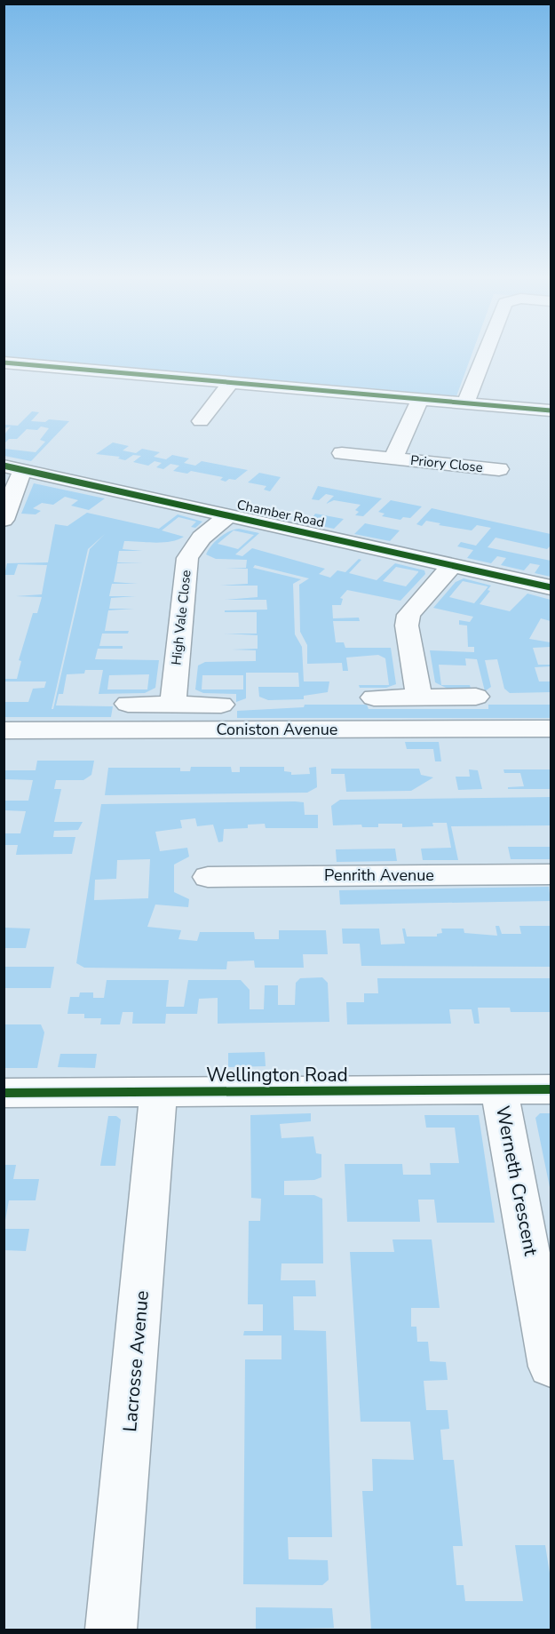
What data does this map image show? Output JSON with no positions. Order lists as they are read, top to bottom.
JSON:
{
  "streets": {
    "street": [
      "Priory Close",
      "Chamber Road",
      "High Vale Close",
      "Coniston Avenue",
      "Penrith Avenue",
      "Wellington Road",
      "Werneth Crescent",
      "Lacrosse Avenue"
    ]
  },
  "crossings": [
    ["Chamber Road", "High Vale Close"],
    ["Wellington Road", "Werneth Crescent"],
    ["Wellington Road", "Lacrosse Avenue"]
  ]
}
